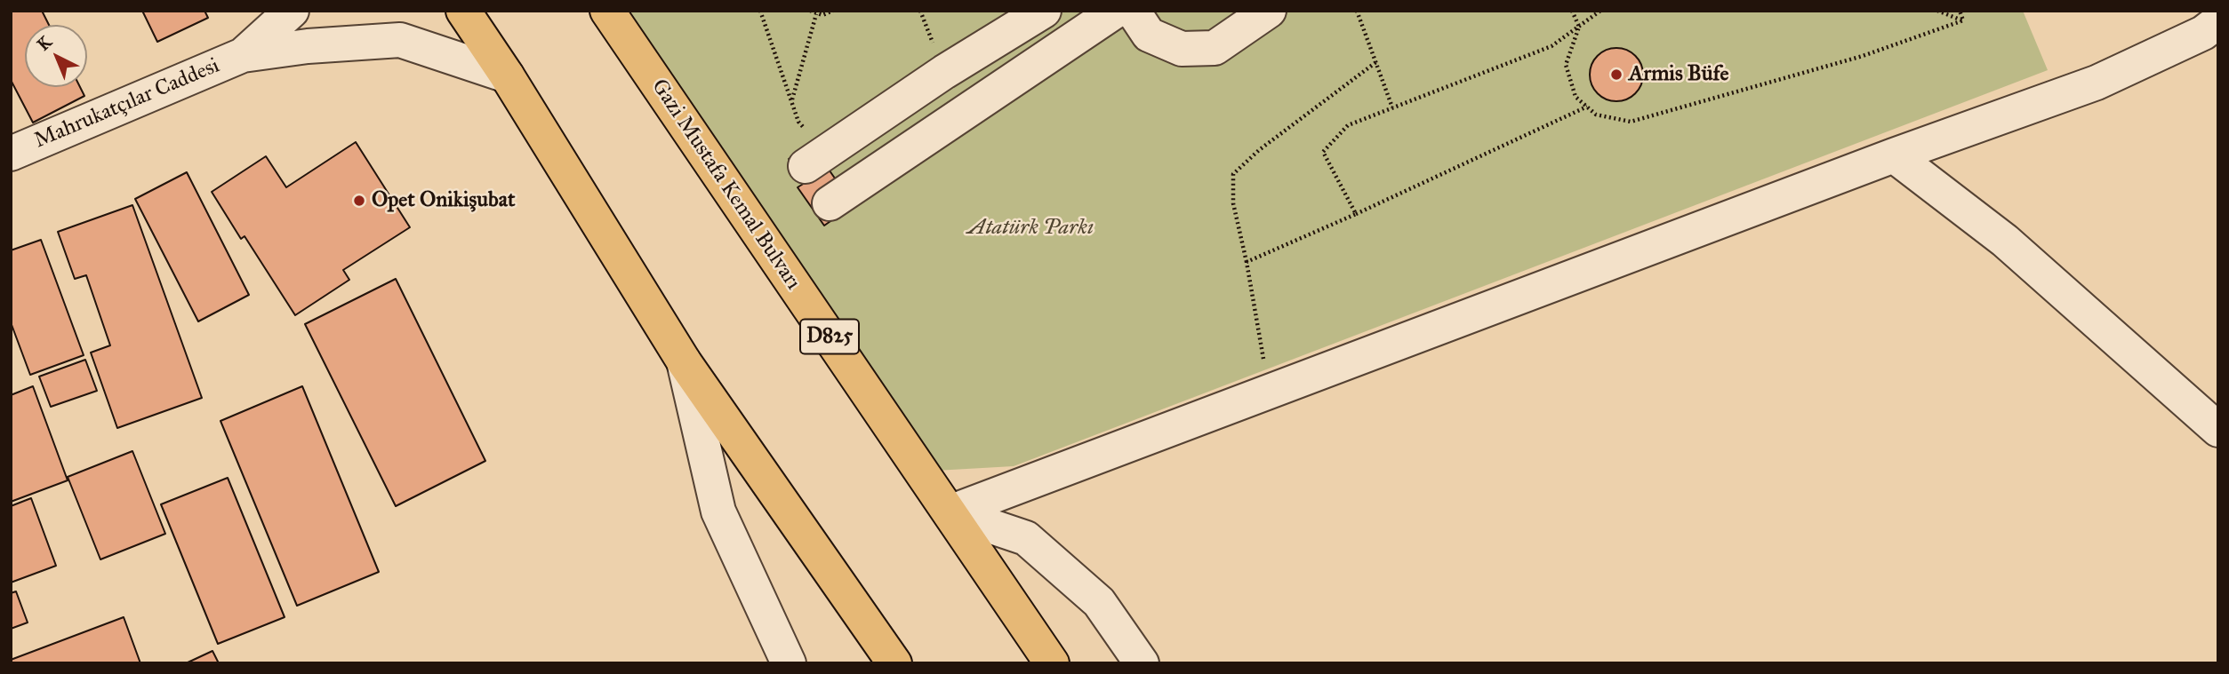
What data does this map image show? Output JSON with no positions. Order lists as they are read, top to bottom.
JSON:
{
  "streets": {
    "highway": ["Gazi Mustafa Kemal Bulvarı", "D825"],
    "street": ["Mahrukatçılar Caddesi"]
  },
  "parks": ["Atatürk Parkı"],
  "places": ["Armis Büfe", "Opet Onikişubat"],
  "north": "top left"
}
